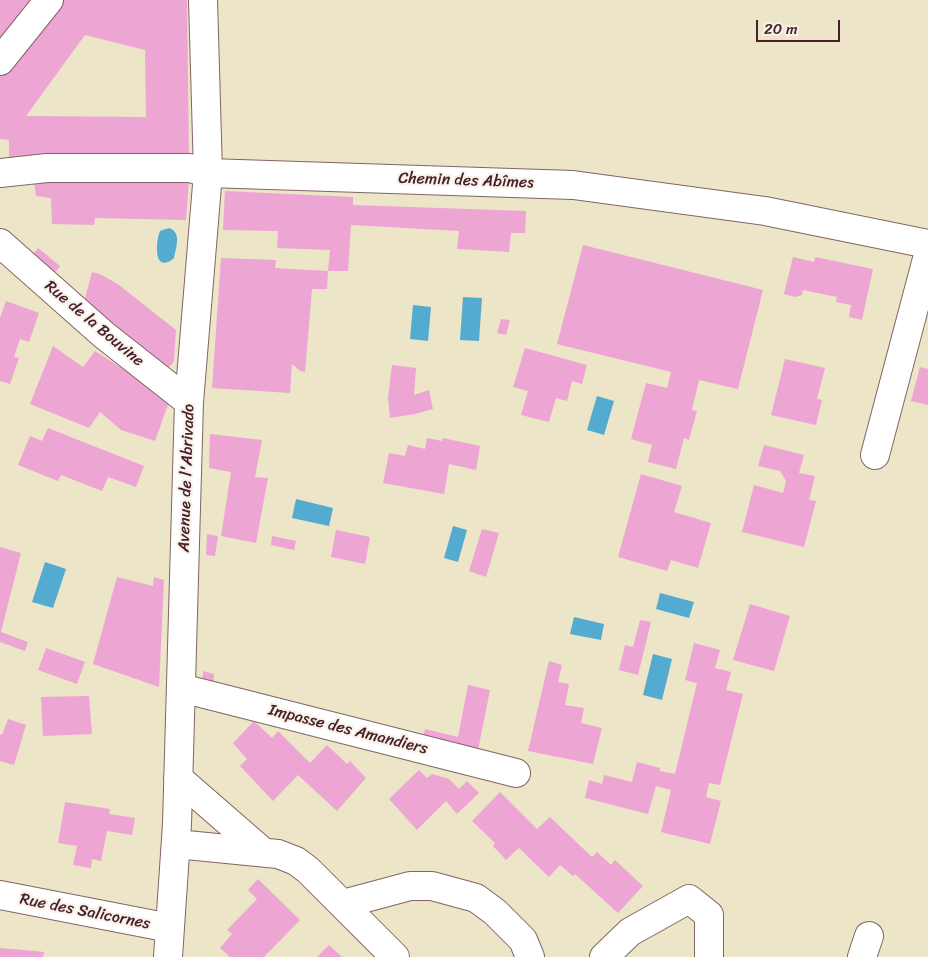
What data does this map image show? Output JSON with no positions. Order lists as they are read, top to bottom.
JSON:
{
  "streets": {
    "street": [
      "Chemin des Abîmes",
      "Rue de la Bouvine",
      "Avenue de l'Abrivado",
      "Impasse des Amandiers",
      "Rue des Salicornes"
    ]
  },
  "crossings": [
    ["Chemin des Abîmes", "Avenue de l'Abrivado"],
    ["Rue de la Bouvine", "Avenue de l'Abrivado"],
    ["Avenue de l'Abrivado", "Impasse des Amandiers"],
    ["Avenue de l'Abrivado", "Rue des Salicornes"]
  ],
  "scale_bar": "20 m"
}
